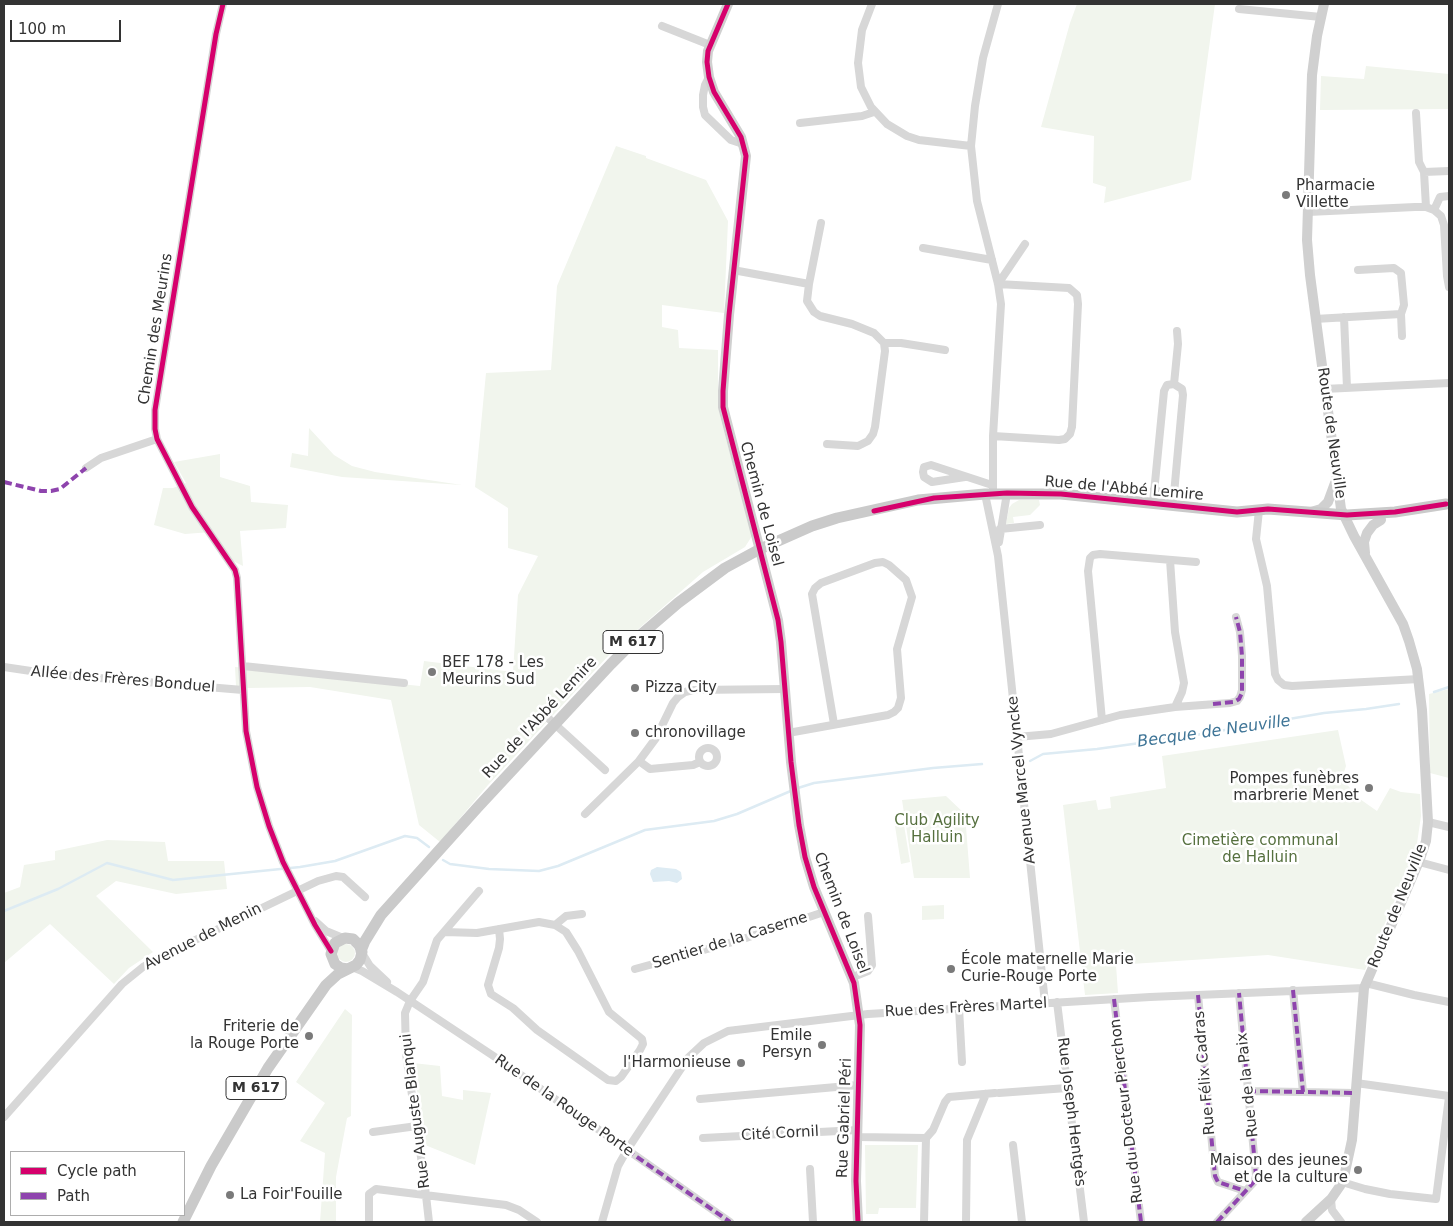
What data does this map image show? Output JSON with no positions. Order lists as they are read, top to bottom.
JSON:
{
  "streets": {
    "main road": ["Rue de l'Abbé Lemire", "M 617"],
    "street": [
      "Chemin des Meurins",
      "Route de Neuville",
      "Chemin de Loisel",
      "Allée des Frères Bonduel",
      "Avenue Marcel Vyncke",
      "Avenue de Menin",
      "Sentier de la Caserne",
      "Rue des Frères Martel",
      "Rue Félix Cadras",
      "Rue de la Paix",
      "Rue de la Rouge Porte",
      "Rue Auguste Blanqui",
      "Rue du Docteur Pierchon",
      "Rue Joseph Hentgès",
      "Rue Gabriel Péri",
      "Cité Cornil"
    ]
  },
  "crossings": [
    ["Chemin des Meurins", "Rue de l'Abbé Lemire"],
    ["Chemin des Meurins", "Allée des Frères Bonduel"],
    ["Chemin des Meurins", "Avenue de Menin"],
    ["Chemin des Meurins", "Rue de la Rouge Porte"],
    ["Route de Neuville", "Rue de l'Abbé Lemire"],
    ["Route de Neuville", "M 617"],
    ["Route de Neuville", "Rue des Frères Martel"],
    ["Rue de l'Abbé Lemire", "Chemin de Loisel"],
    ["Rue de l'Abbé Lemire", "M 617"],
    ["Rue de l'Abbé Lemire", "Avenue Marcel Vyncke"],
    ["Rue de l'Abbé Lemire", "Rue de la Rouge Porte"],
    ["Chemin de Loisel", "Sentier de la Caserne"],
    ["Chemin de Loisel", "Rue des Frères Martel"],
    ["Chemin de Loisel", "Rue Gabriel Péri"],
    ["Avenue Marcel Vyncke", "Rue des Frères Martel"],
    ["Rue des Frères Martel", "Rue Félix Cadras"],
    ["Rue des Frères Martel", "Rue de la Paix"],
    ["Rue des Frères Martel", "Rue de la Rouge Porte"],
    ["Rue des Frères Martel", "Rue du Docteur Pierchon"],
    ["Rue des Frères Martel", "Rue Joseph Hentgès"],
    ["Rue des Frères Martel", "Rue Gabriel Péri"],
    ["Rue Félix Cadras", "Rue de la Paix"],
    ["Rue de la Rouge Porte", "Rue Auguste Blanqui"],
    ["Rue Gabriel Péri", "Cité Cornil"]
  ],
  "water": ["Becque de Neuville"],
  "parks": ["Club Agility Halluin", "Cimetière communal de Halluin"],
  "places": [
    "Pharmacie Villette",
    "BEF 178 - Les Meurins Sud",
    "Pizza City",
    "chronovillage",
    "Pompes funèbres marbrerie Menet",
    "École maternelle Marie Curie-Rouge Porte",
    "Friterie de la Rouge Porte",
    "Emile Persyn",
    "l'Harmonieuse",
    "Maison des jeunes et de la culture",
    "La Foir'Fouille"
  ],
  "legend": ["Cycle path", "Path"],
  "scale_bar": "100 m"
}
